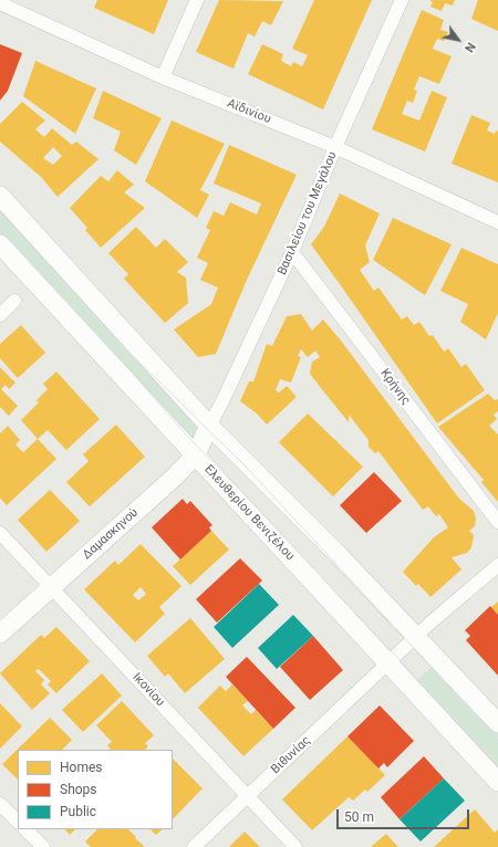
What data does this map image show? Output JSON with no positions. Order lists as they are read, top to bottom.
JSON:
{
  "streets": {
    "main road": ["Ελευθερίου Βενιζέλου", "Δαμασκηνού"],
    "street": [
      "Αϊδινίου",
      "Βασιλείου του Μεγάλου",
      "Κρήνης",
      "Ικονίου",
      "Βιθυνίας"
    ]
  },
  "crossings": [
    ["Αϊδινίου", "Βασιλείου του Μεγάλου"],
    ["Βασιλείου του Μεγάλου", "Κρήνης"],
    ["Βασιλείου του Μεγάλου", "Δαμασκηνού"],
    ["Ελευθερίου Βενιζέλου", "Δαμασκηνού"],
    ["Ελευθερίου Βενιζέλου", "Βιθυνίας"],
    ["Δαμασκηνού", "Ικονίου"],
    ["Ικονίου", "Βιθυνίας"]
  ],
  "legend": ["Homes", "Shops", "Public"],
  "scale_bar": "50 m",
  "north": "bottom right"
}
